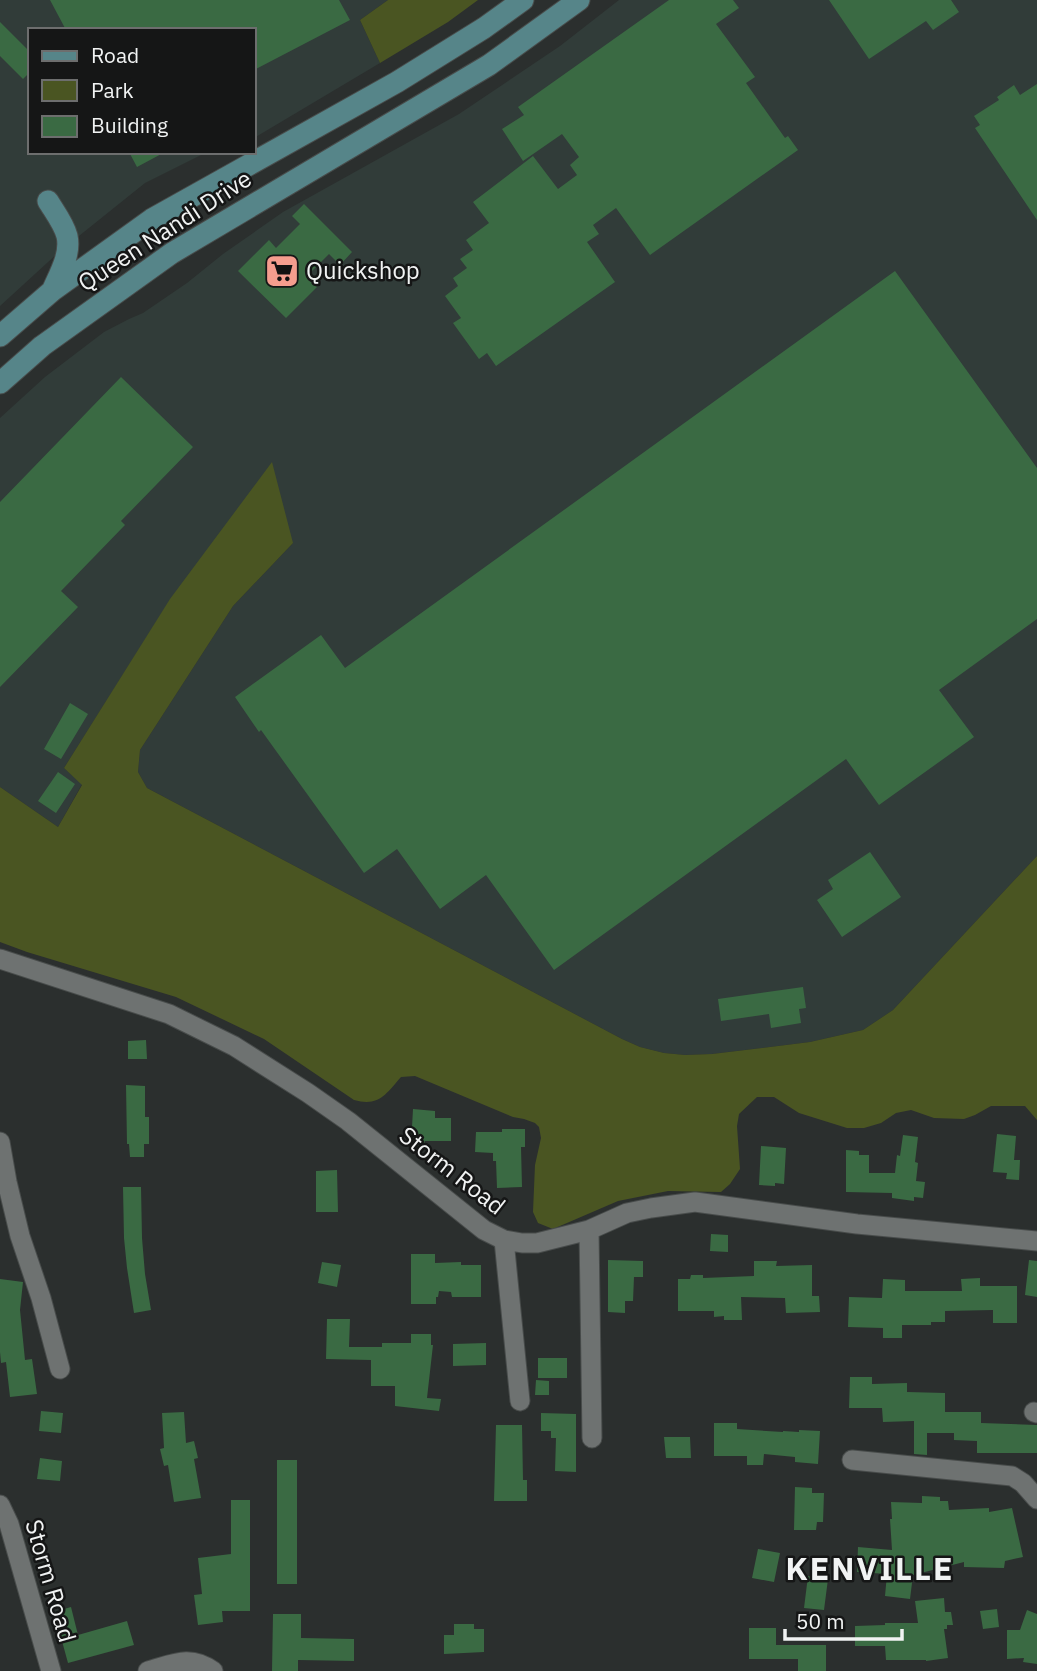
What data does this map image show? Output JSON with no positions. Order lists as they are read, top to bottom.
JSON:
{
  "streets": {
    "main road": ["Queen Nandi Drive"],
    "street": ["Storm Road"]
  },
  "districts": ["KENVILLE"],
  "places": {
    "supermarket": ["Quickshop"]
  },
  "legend": ["Road", "Park", "Building"],
  "scale_bar": "50 m"
}
